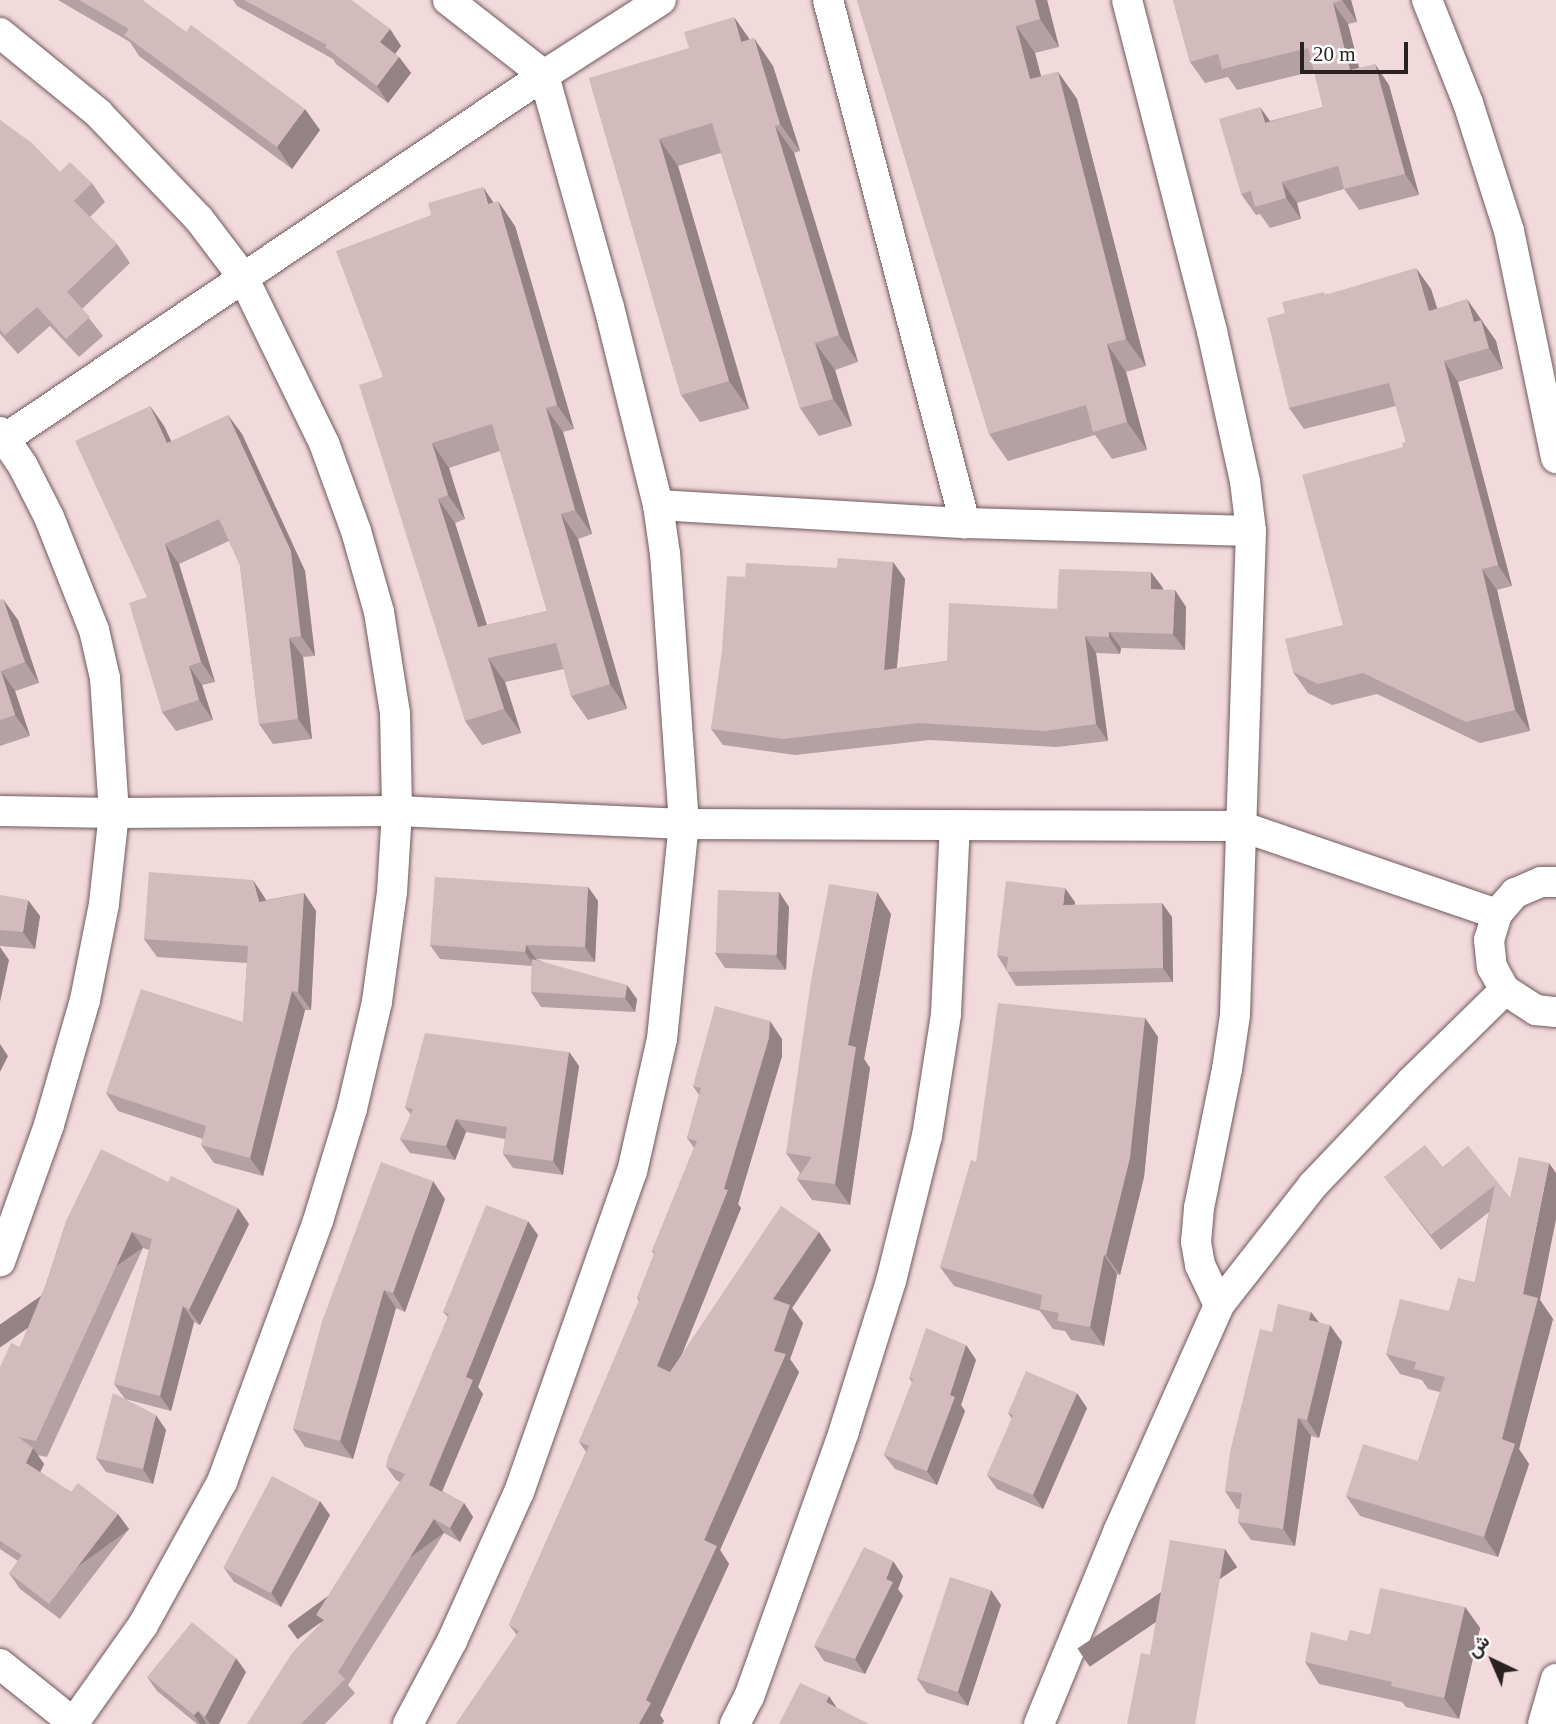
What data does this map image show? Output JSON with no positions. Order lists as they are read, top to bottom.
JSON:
{
  "scale_bar": "20 m",
  "north": "top left"
}
